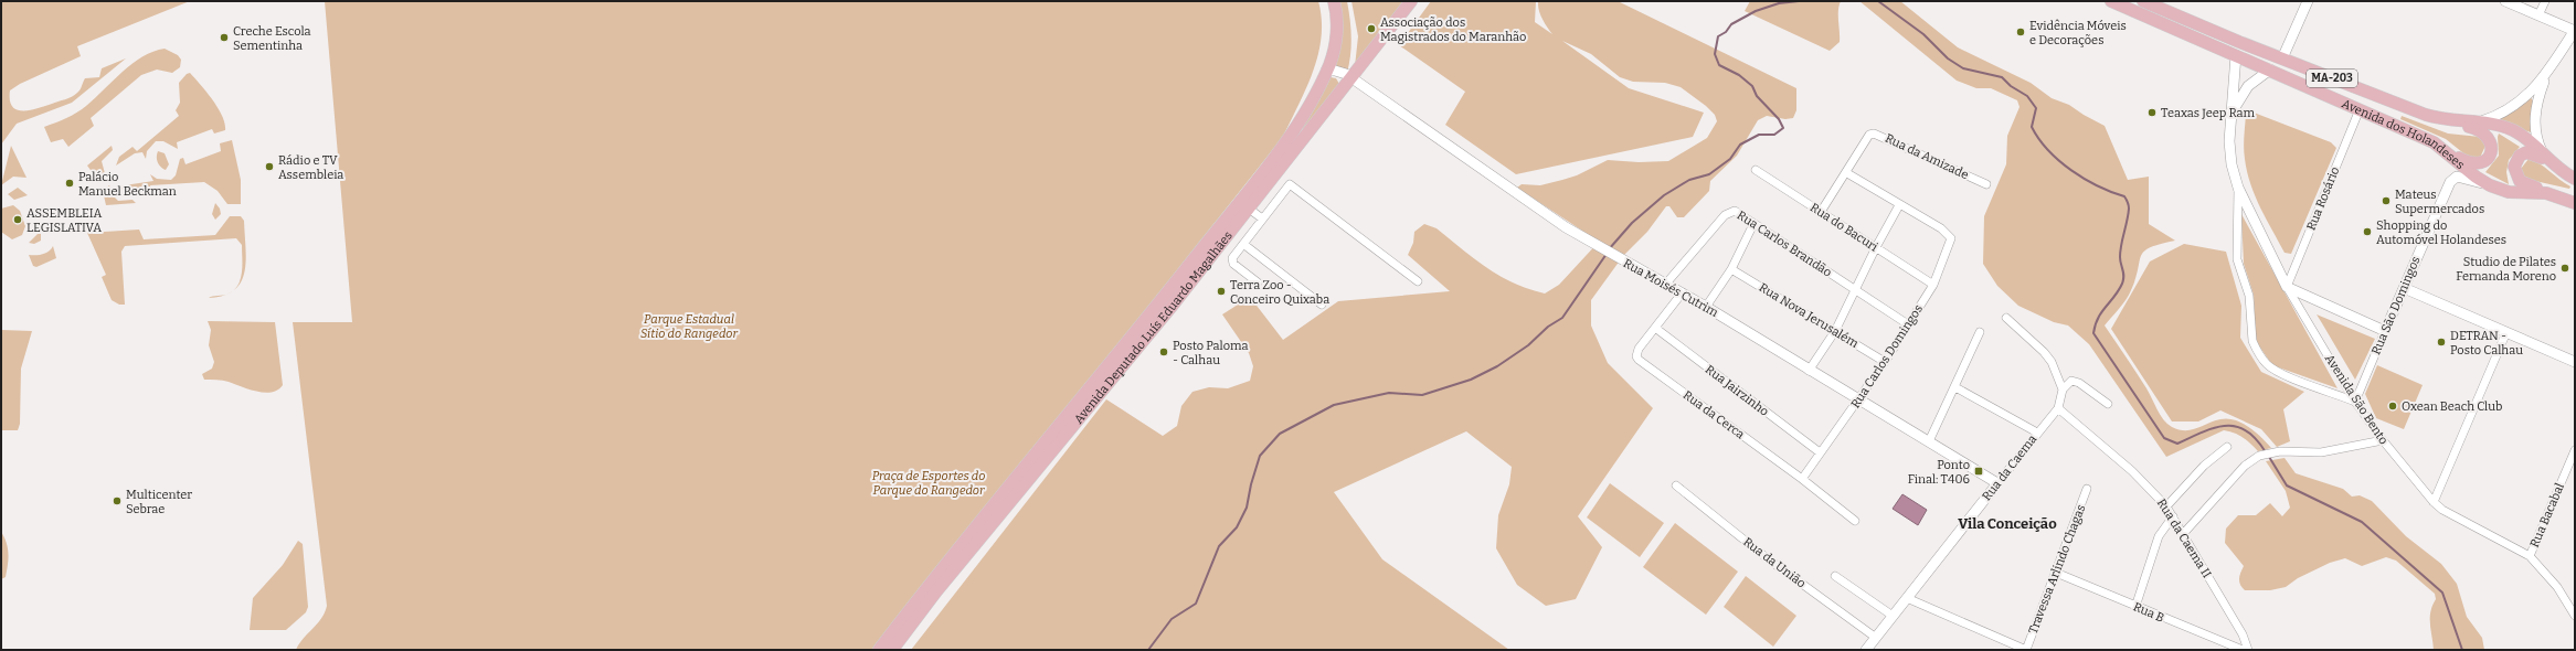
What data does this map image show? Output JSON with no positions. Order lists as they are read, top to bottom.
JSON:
{
  "streets": {
    "main road": ["MA-203", "Avenida dos Holandeses", "Avenida Deputado Luís Eduardo Magalhães"],
    "street": [
      "Rua da Amizade",
      "Rua Rosário",
      "Rua do Bacuri",
      "Rua Carlos Brandão",
      "Rua Moisés Cutrim",
      "Rua São Domingos",
      "Rua Nova Jerusalém",
      "Rua Carlos Domingos",
      "Rua Jairzinho",
      "Avenida São Bento",
      "Rua da Cerca",
      "Rua da Caema",
      "Rua Bacabal",
      "Rua da Caema II",
      "Rua da União",
      "Travessa Arlindo Chagas",
      "Rua B"
    ]
  },
  "crossings": [
    ["Avenida dos Holandeses", "Rua Rosário"],
    ["Avenida dos Holandeses", "Rua São Domingos"],
    ["Avenida dos Holandeses", "Avenida São Bento"],
    ["Rua Rosário", "Avenida São Bento"],
    ["Rua do Bacuri", "Rua Carlos Domingos"],
    ["Rua Carlos Brandão", "Rua Moisés Cutrim"],
    ["Rua Moisés Cutrim", "Avenida Deputado Luís Eduardo Magalhães"],
    ["Rua Moisés Cutrim", "Rua Carlos Domingos"],
    ["Rua Moisés Cutrim", "Rua da Cerca"],
    ["Rua Moisés Cutrim", "Rua da Caema"],
    ["Rua São Domingos", "Avenida São Bento"],
    ["Rua Nova Jerusalém", "Rua Carlos Domingos"],
    ["Rua Carlos Domingos", "Rua Jairzinho"],
    ["Rua Carlos Domingos", "Rua da Cerca"],
    ["Rua Jairzinho", "Rua da Cerca"],
    ["Avenida São Bento", "Rua Bacabal"],
    ["Rua da Caema", "Rua da Caema II"],
    ["Rua da Caema", "Rua da União"],
    ["Travessa Arlindo Chagas", "Rua B"]
  ],
  "districts": ["Vila Conceição"],
  "parks": ["Parque Estadual Sítio do Rangedor", "Praça de Esportes do Parque do Rangedor"],
  "places": {
    "other": [
      "Associação dos Magistrados do Maranhão",
      "Evidência Móveis e Decorações",
      "Creche Escola Sementinha",
      "Teaxas Jeep Ram",
      "Rádio e TV Assembleia",
      "Palácio Manuel Beckman",
      "Mateus Supermercados",
      "ASSEMBLEIA LEGISLATIVA",
      "Shopping do Automóvel Holandeses",
      "Studio de Pilates Fernanda Moreno",
      "Terra Zoo - Conceiro Quixaba",
      "DETRAN - Posto Calhau",
      "Posto Paloma - Calhau",
      "Oxean Beach Club",
      "Multicenter Sebrae"
    ],
    "transit": ["Ponto Final: T406"]
  }
}
